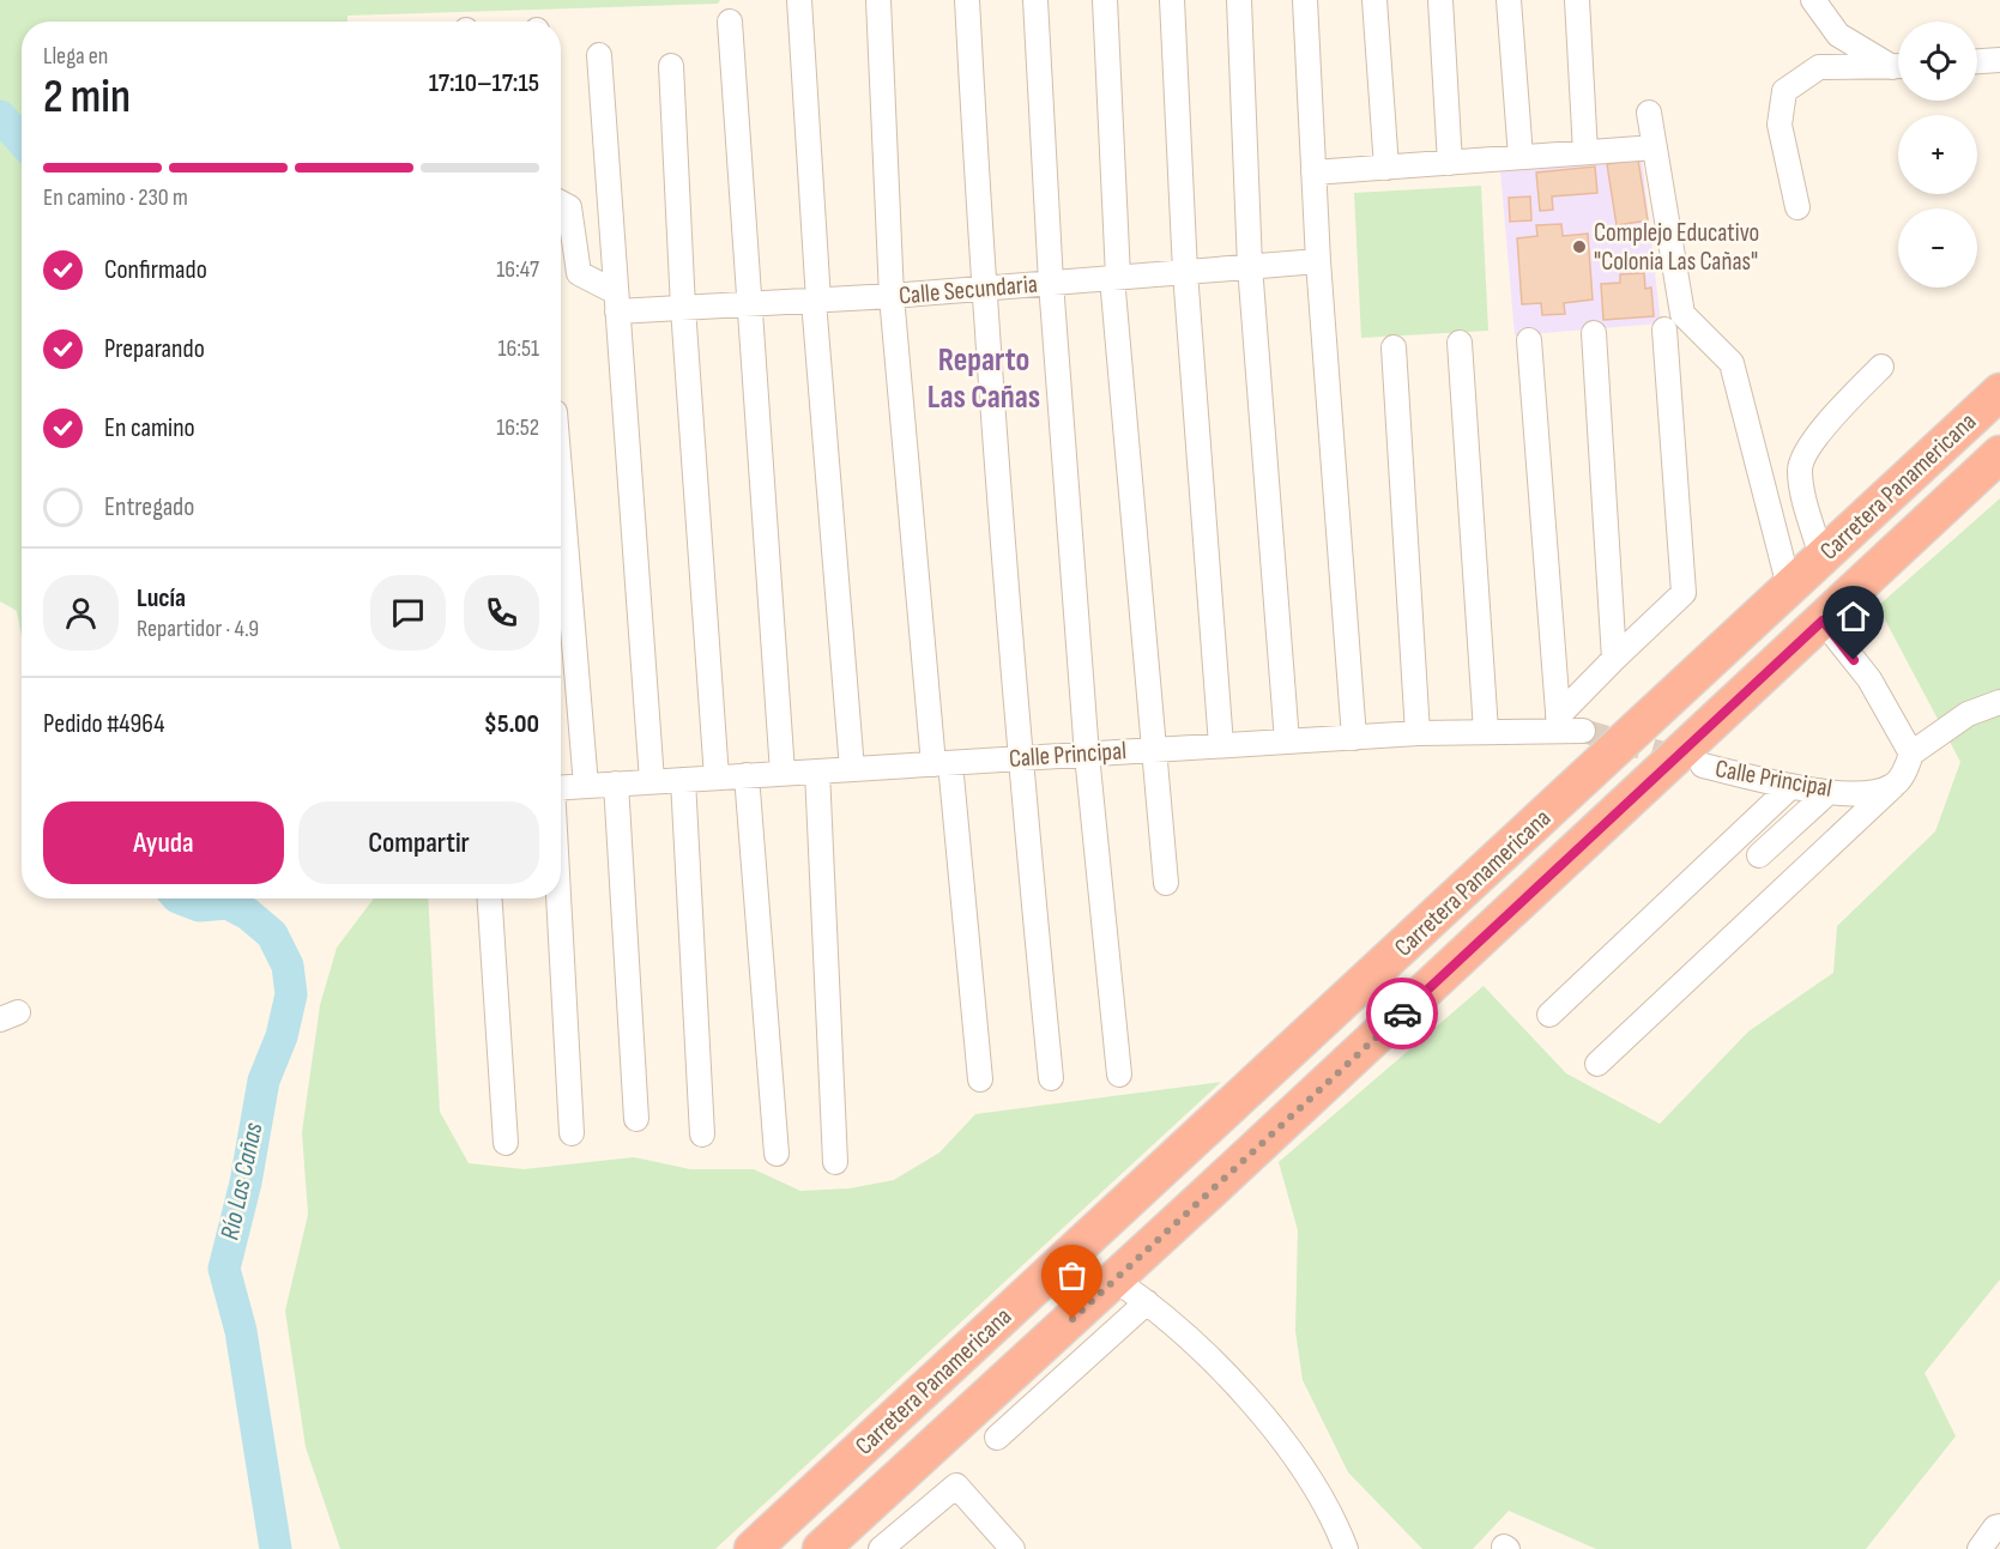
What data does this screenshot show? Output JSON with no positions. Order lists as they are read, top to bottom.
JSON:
{
  "streets": {
    "highway": ["Carretera Panamericana"],
    "street": ["Calle Secundaria", "Calle Principal"]
  },
  "crossings": [
    ["Carretera Panamericana", "Calle Principal"]
  ],
  "districts": ["Reparto Las Cañas"],
  "water": ["Río Las Cañas"],
  "places": ["Complejo Educativo \"Colonia Las Cañas\""],
  "page": {
    "map_buttons": ["+", "−"],
    "heading": ["2 min", "Llega en", "17:10–17:15"],
    "panel": [
      "Lucía",
      "Repartidor · 4.9",
      "Pedido #4964",
      "$5.00"
    ],
    "bar": "En camino · 230 m",
    "list": [
      ["Confirmado", "16:47"],
      ["Preparando", "16:51"],
      ["En camino", "16:52"],
      "Entregado"
    ],
    "buttons": ["Ayuda", "Compartir"]
  }
}
